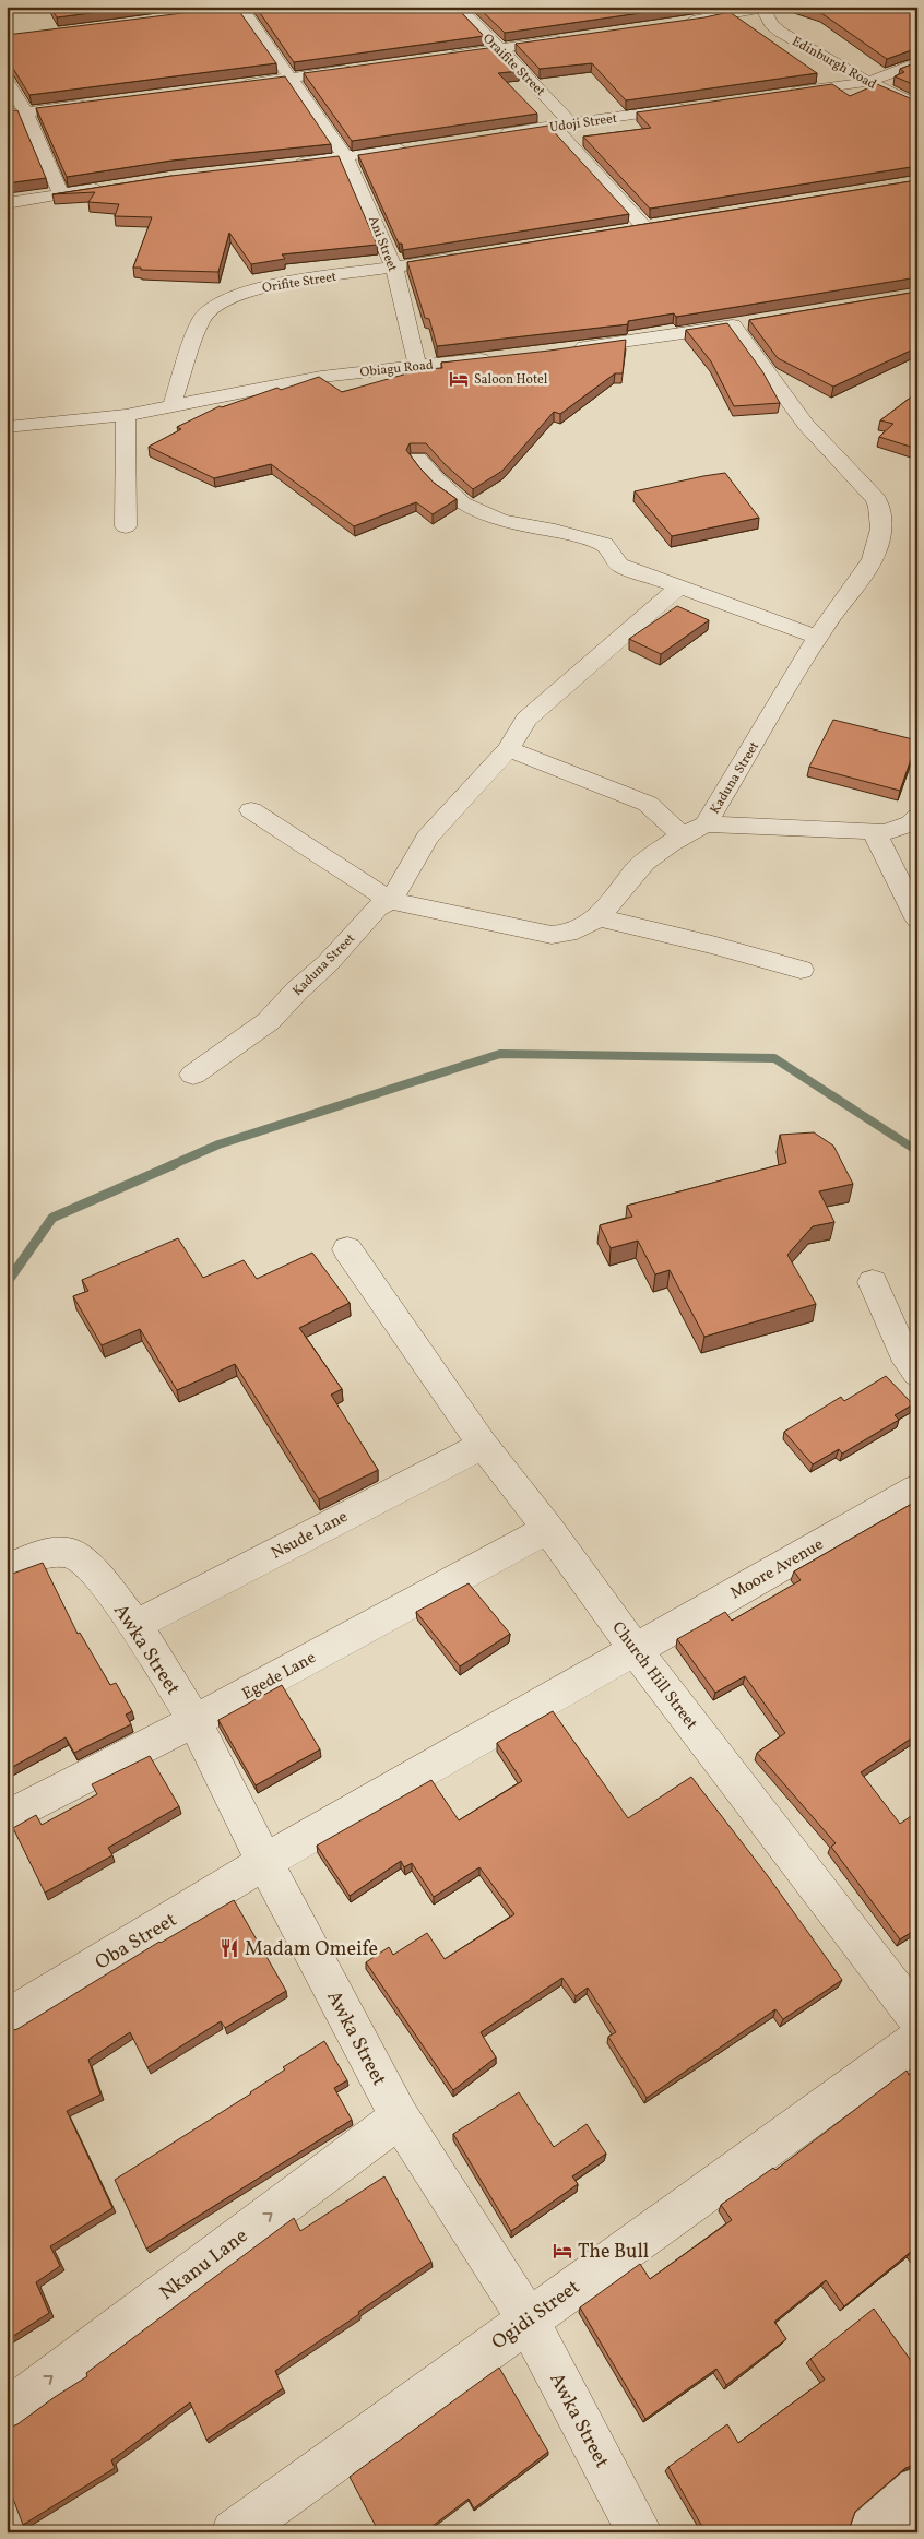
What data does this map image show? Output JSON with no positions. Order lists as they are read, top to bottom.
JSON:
{
  "streets": {
    "street": [
      "Edinburgh Road",
      "Oraifite Street",
      "Udoji Street",
      "Ani Street",
      "Orifite Street",
      "Obiagu Road",
      "Kaduna Street",
      "Nsude Lane",
      "Moore Avenue",
      "Awka Street",
      "Egede Lane",
      "Church Hill Street",
      "Oba Street",
      "Nkanu Lane",
      "Ogidi Street"
    ]
  },
  "crossings": [
    ["Oraifite Street", "Udoji Street"],
    ["Ani Street", "Orifite Street"],
    ["Ani Street", "Obiagu Road"],
    ["Orifite Street", "Obiagu Road"],
    ["Nsude Lane", "Awka Street"],
    ["Nsude Lane", "Church Hill Street"],
    ["Moore Avenue", "Awka Street"],
    ["Moore Avenue", "Church Hill Street"],
    ["Moore Avenue", "Oba Street"],
    ["Awka Street", "Egede Lane"],
    ["Awka Street", "Oba Street"],
    ["Awka Street", "Nkanu Lane"],
    ["Awka Street", "Ogidi Street"],
    ["Egede Lane", "Church Hill Street"]
  ],
  "one_way": ["Nkanu Lane"],
  "places": {
    "hotel": ["Saloon Hotel", "The Bull"],
    "restaurant": ["Madam Omeife"]
  }
}
